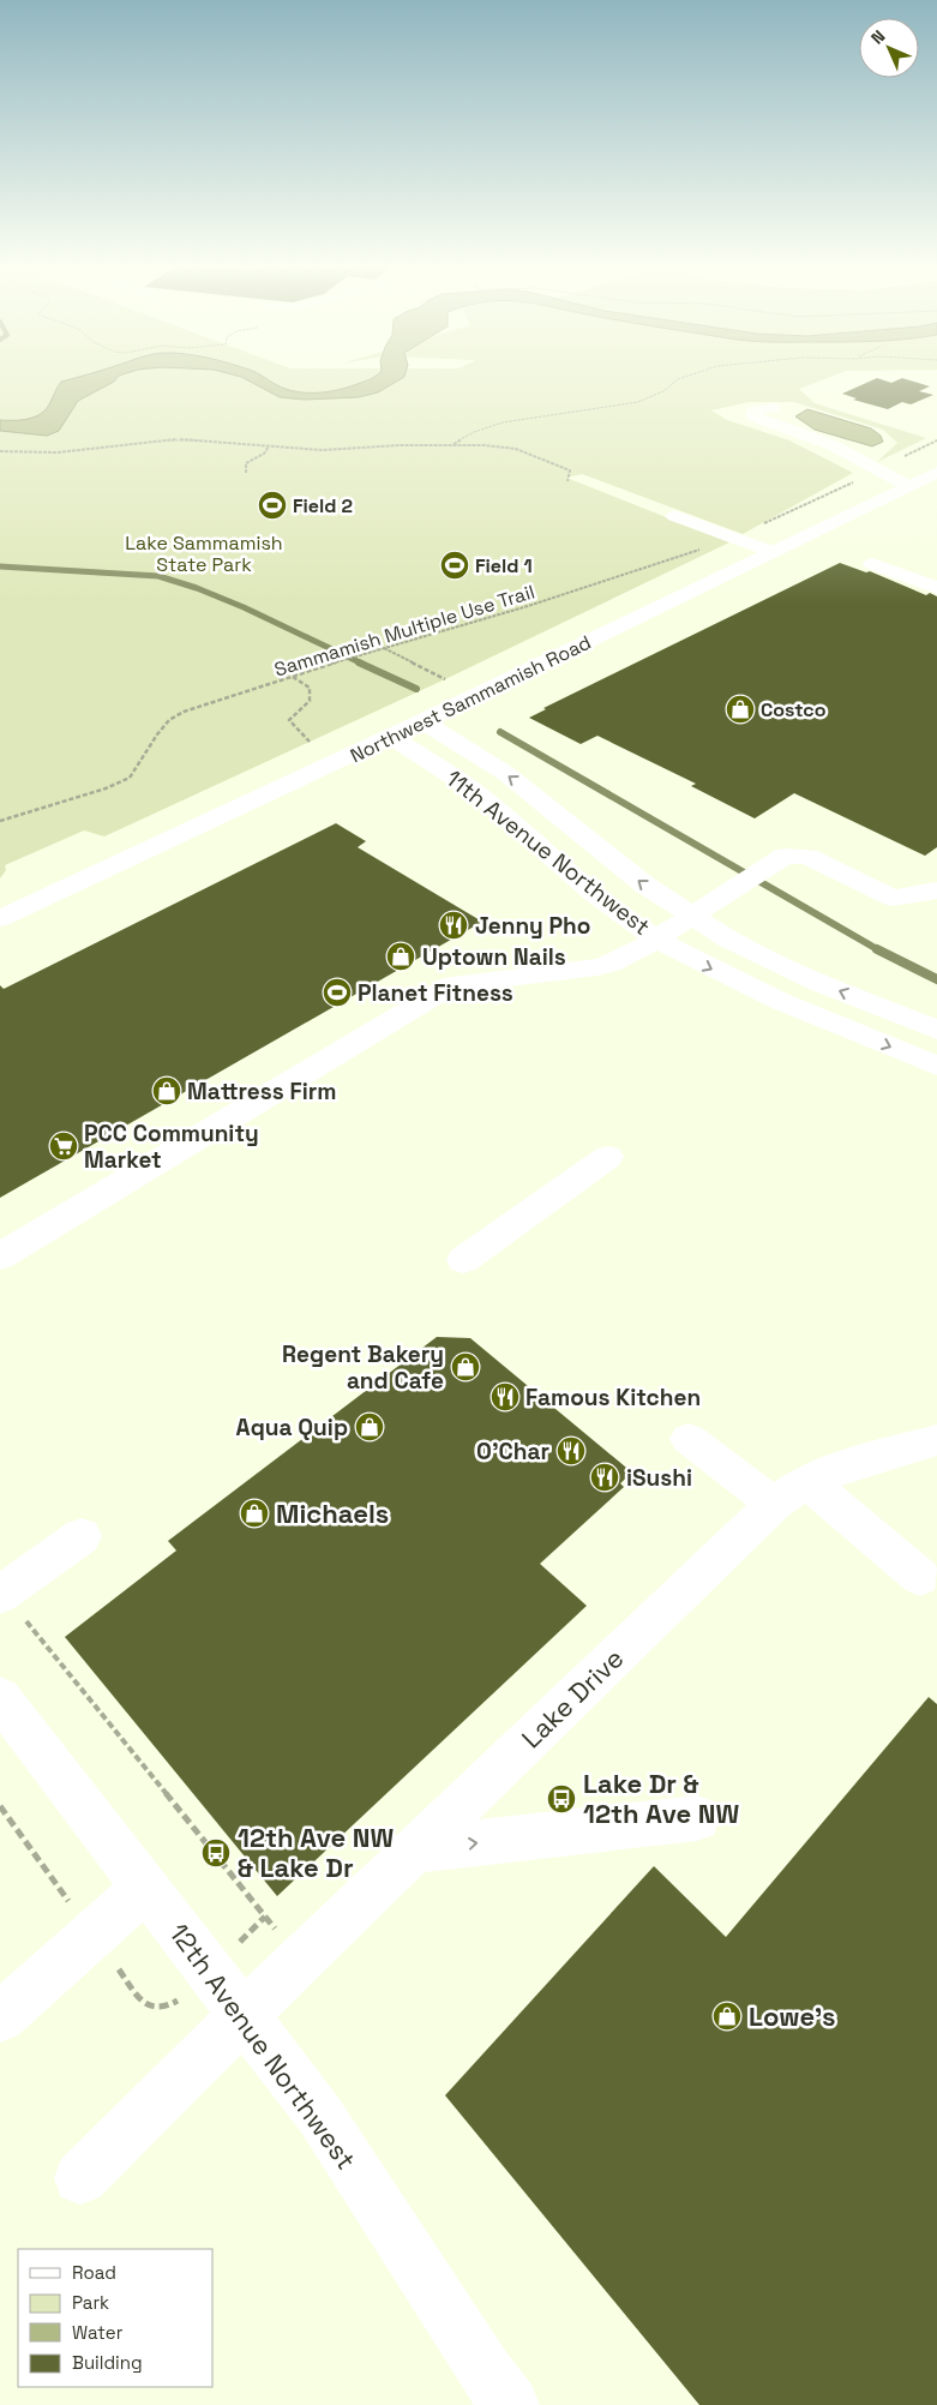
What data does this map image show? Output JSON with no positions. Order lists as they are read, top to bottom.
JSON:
{
  "streets": {
    "street": [
      "Northwest Sammamish Road",
      "11th Avenue Northwest",
      "Lake Drive",
      "12th Avenue Northwest"
    ],
    "path": ["Sammamish Multiple Use Trail"]
  },
  "crossings": [
    ["Northwest Sammamish Road", "11th Avenue Northwest"],
    ["Lake Drive", "12th Avenue Northwest"]
  ],
  "parks": ["Lake Sammamish State Park"],
  "places": {
    "sports": ["Field 2", "Field 1", "Planet Fitness"],
    "shop": [
      "Costco",
      "Uptown Nails",
      "Mattress Firm",
      "Regent Bakery and Cafe",
      "Aqua Quip",
      "Michaels",
      "Lowe's"
    ],
    "restaurant": [
      "Jenny Pho",
      "Famous Kitchen",
      "O’Char",
      "iSushi"
    ],
    "supermarket": ["PCC Community Market"],
    "bus stop": ["Lake Dr & 12th Ave NW", "12th Ave NW & Lake Dr"]
  },
  "legend": [
    "Road",
    "Park",
    "Water",
    "Building"
  ],
  "north": "top left"
}
